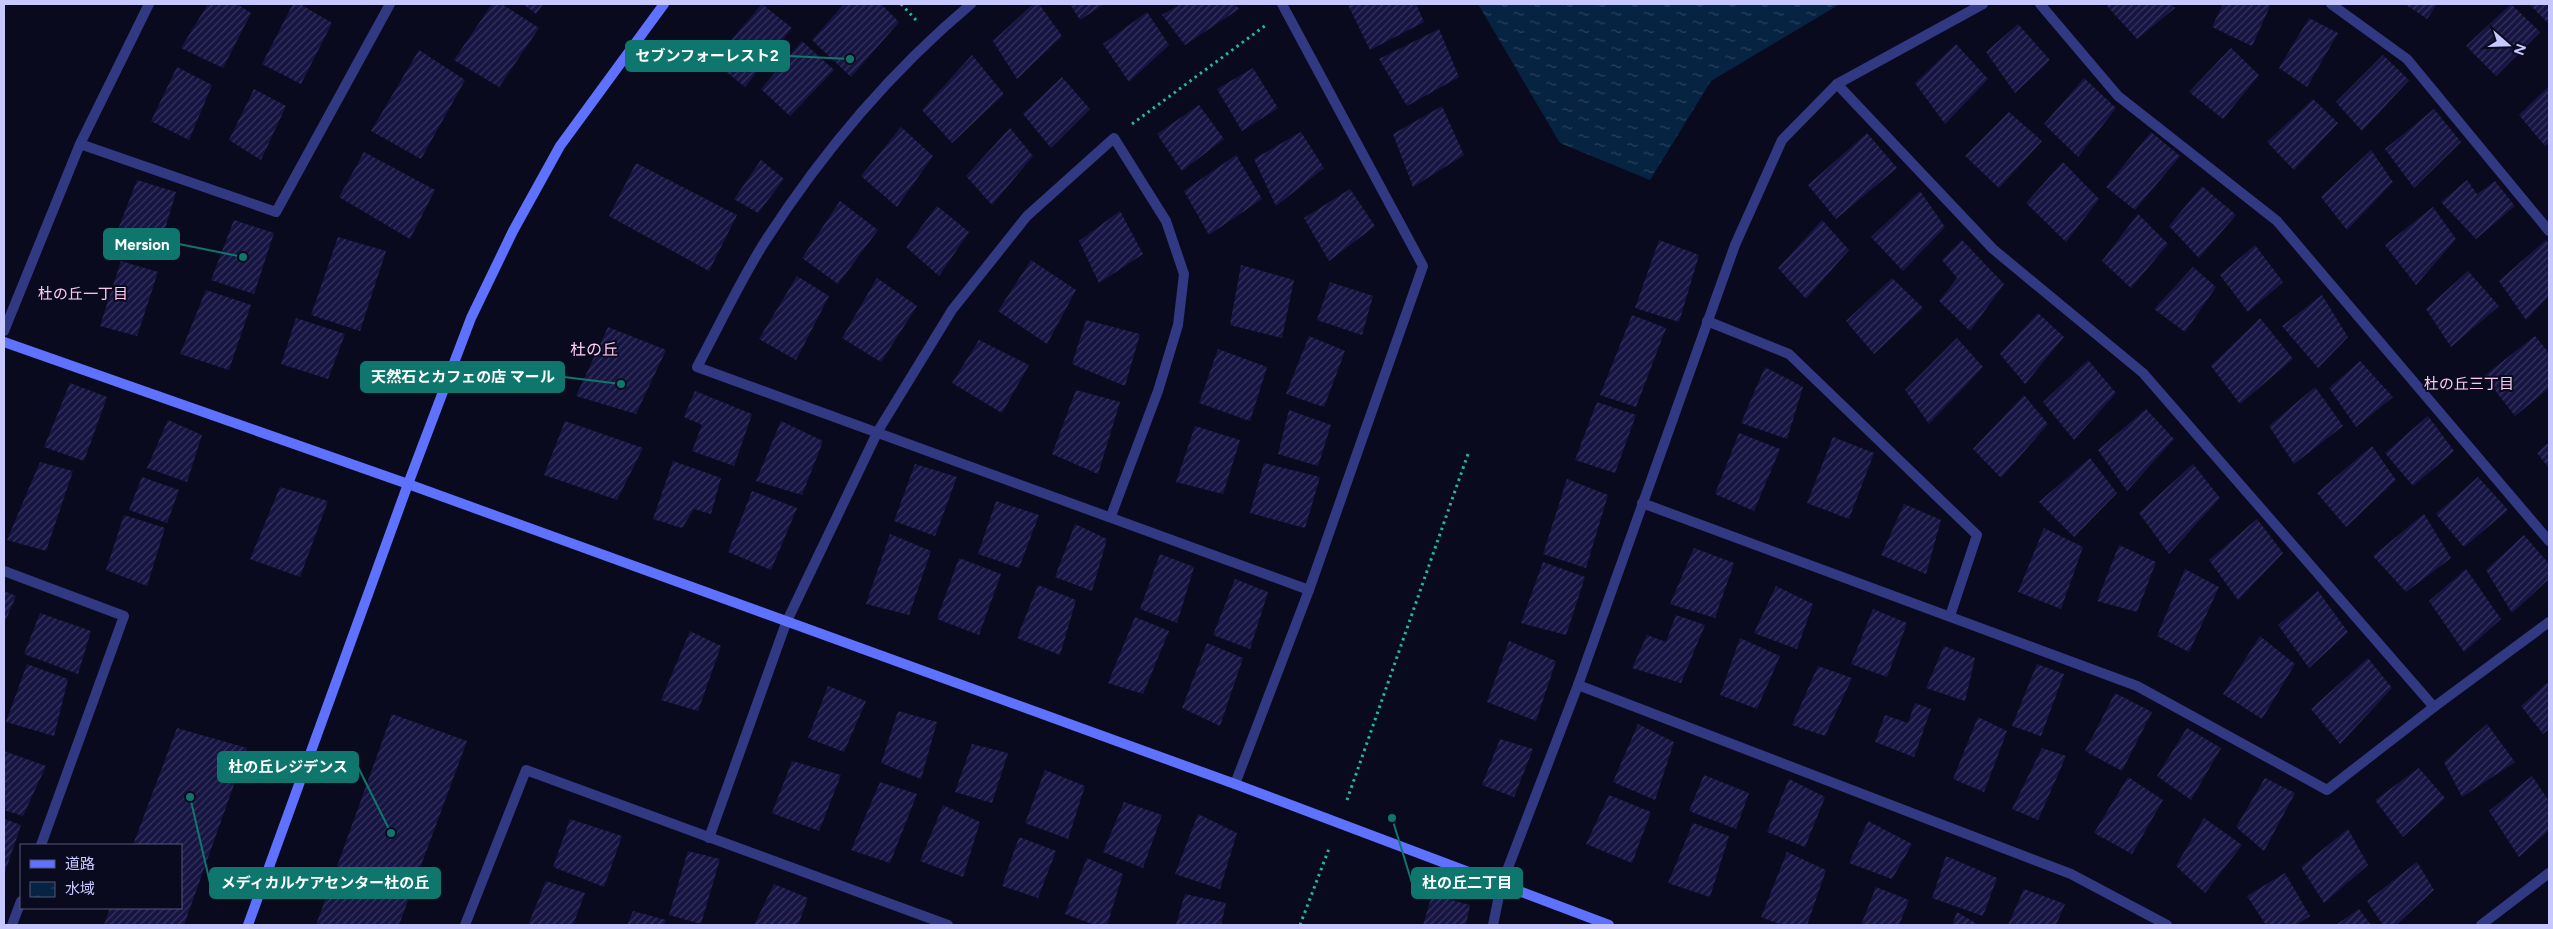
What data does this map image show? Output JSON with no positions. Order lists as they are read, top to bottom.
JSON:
{
  "districts": ["杜の丘一丁目", "杜の丘", "杜の丘三丁目"],
  "places": [
    "セブンフォーレスト2",
    "Mersion",
    "天然石とカフェの店 マール",
    "メディカルケアセンター杜の丘",
    "杜の丘二丁目",
    "杜の丘レジデンス"
  ],
  "legend": ["道路", "水域"],
  "north": "right"
}
